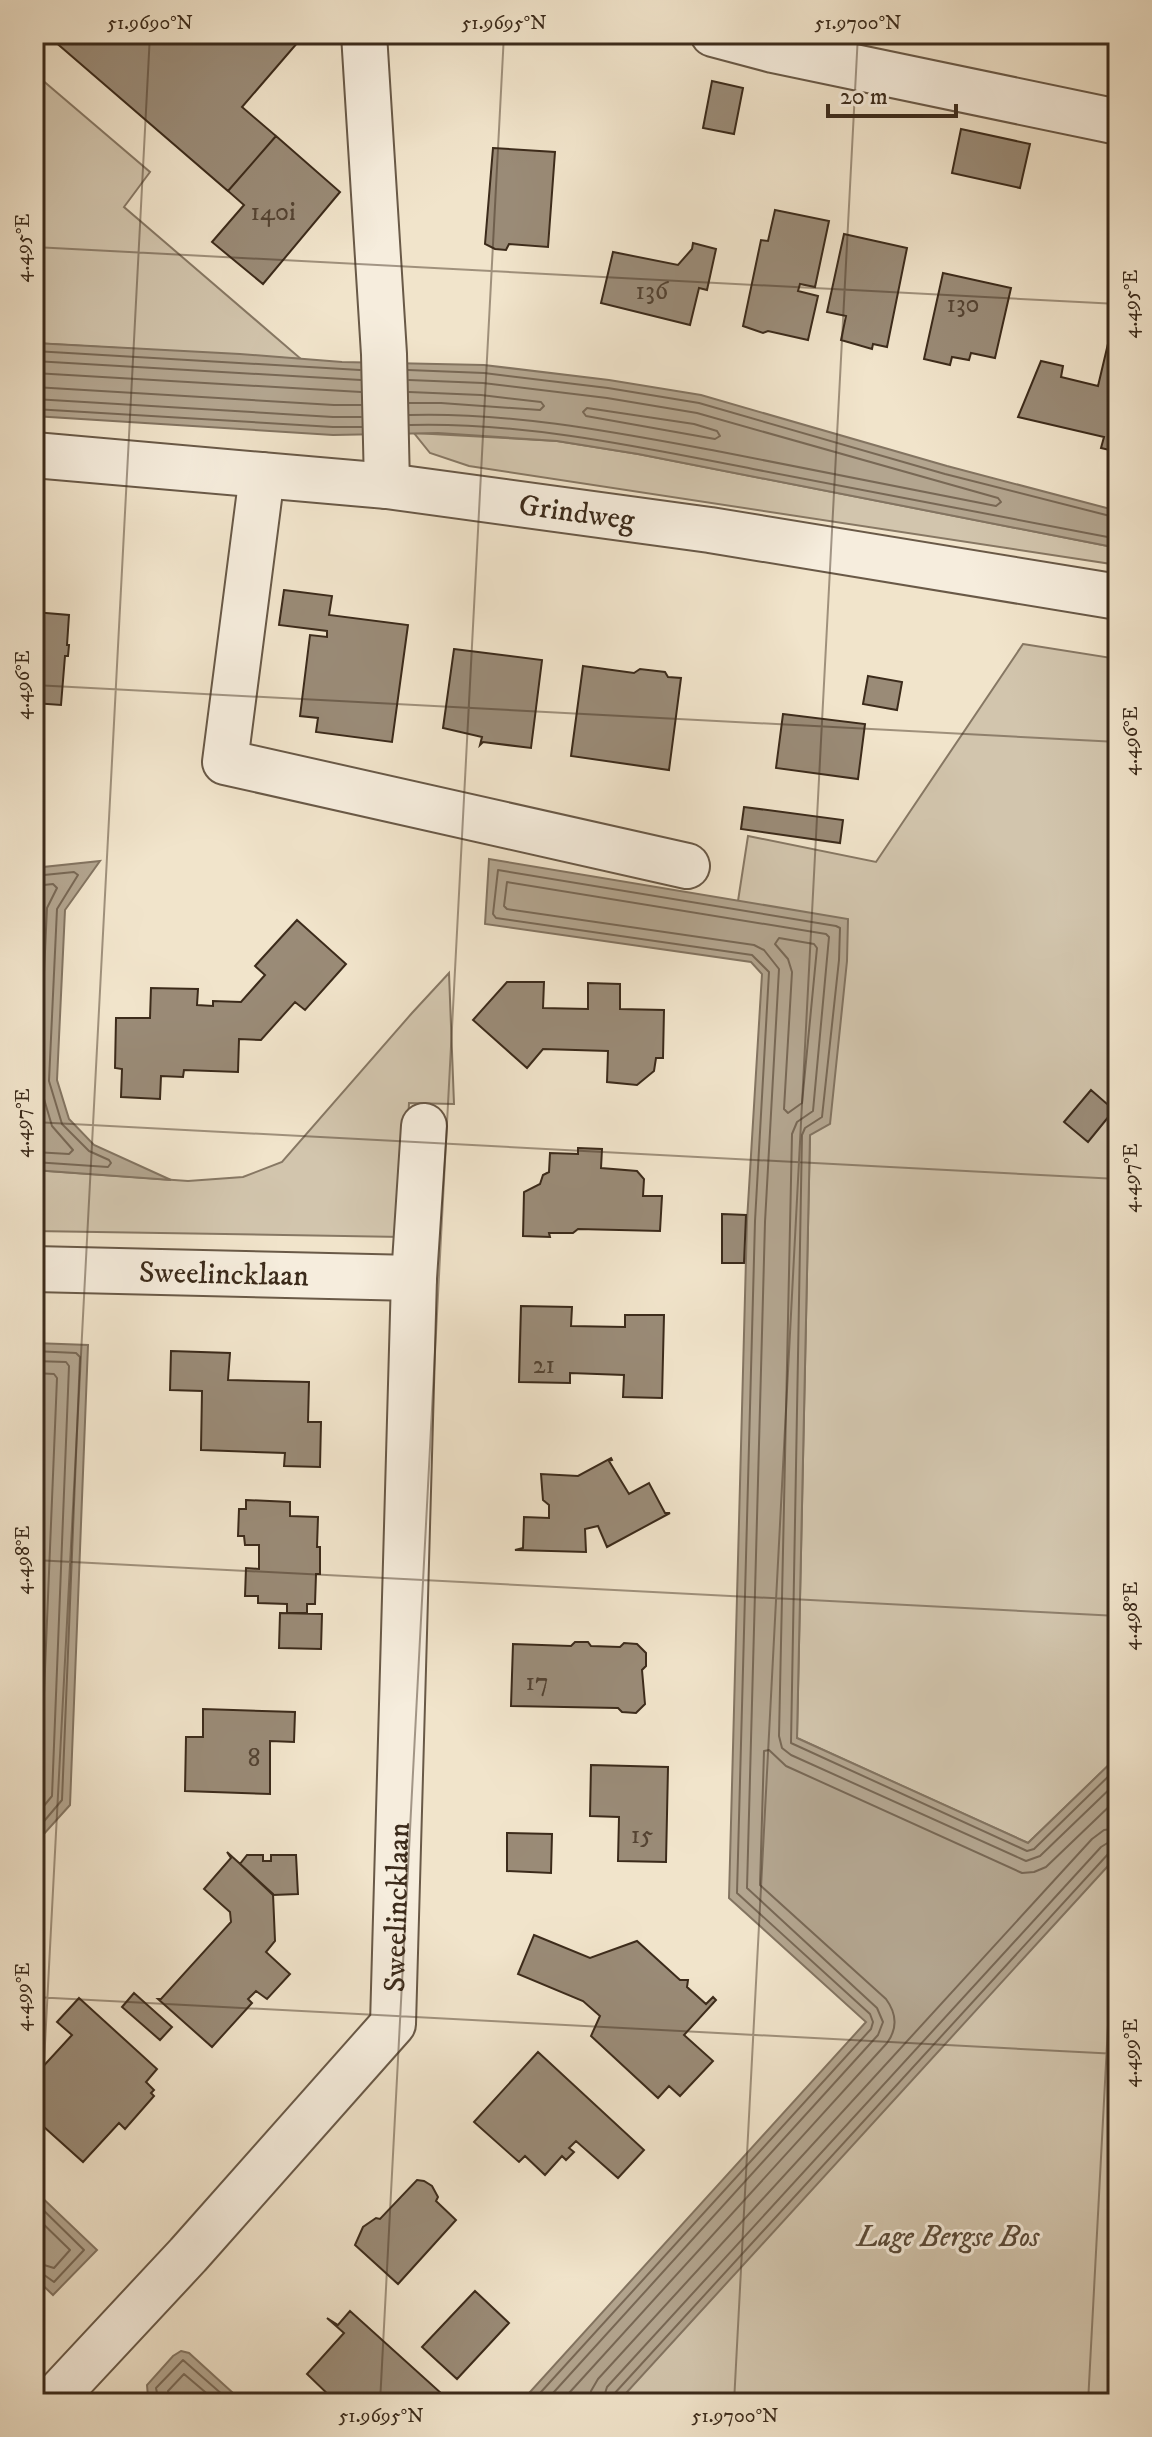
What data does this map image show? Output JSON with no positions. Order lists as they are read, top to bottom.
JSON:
{
  "streets": {
    "street": ["Grindweg", "Sweelincklaan"]
  },
  "parks": ["Lage Bergse Bos"],
  "house_numbers": [
    "140i",
    "136",
    "130",
    "21",
    "17",
    "8",
    "15"
  ],
  "scale_bar": "20 m",
  "coordinates": [
    "51.9690°N",
    "51.9695°N",
    "51.9700°N",
    "4.495°E",
    "4.496°E",
    "4.497°E",
    "4.498°E",
    "4.499°E"
  ]
}
